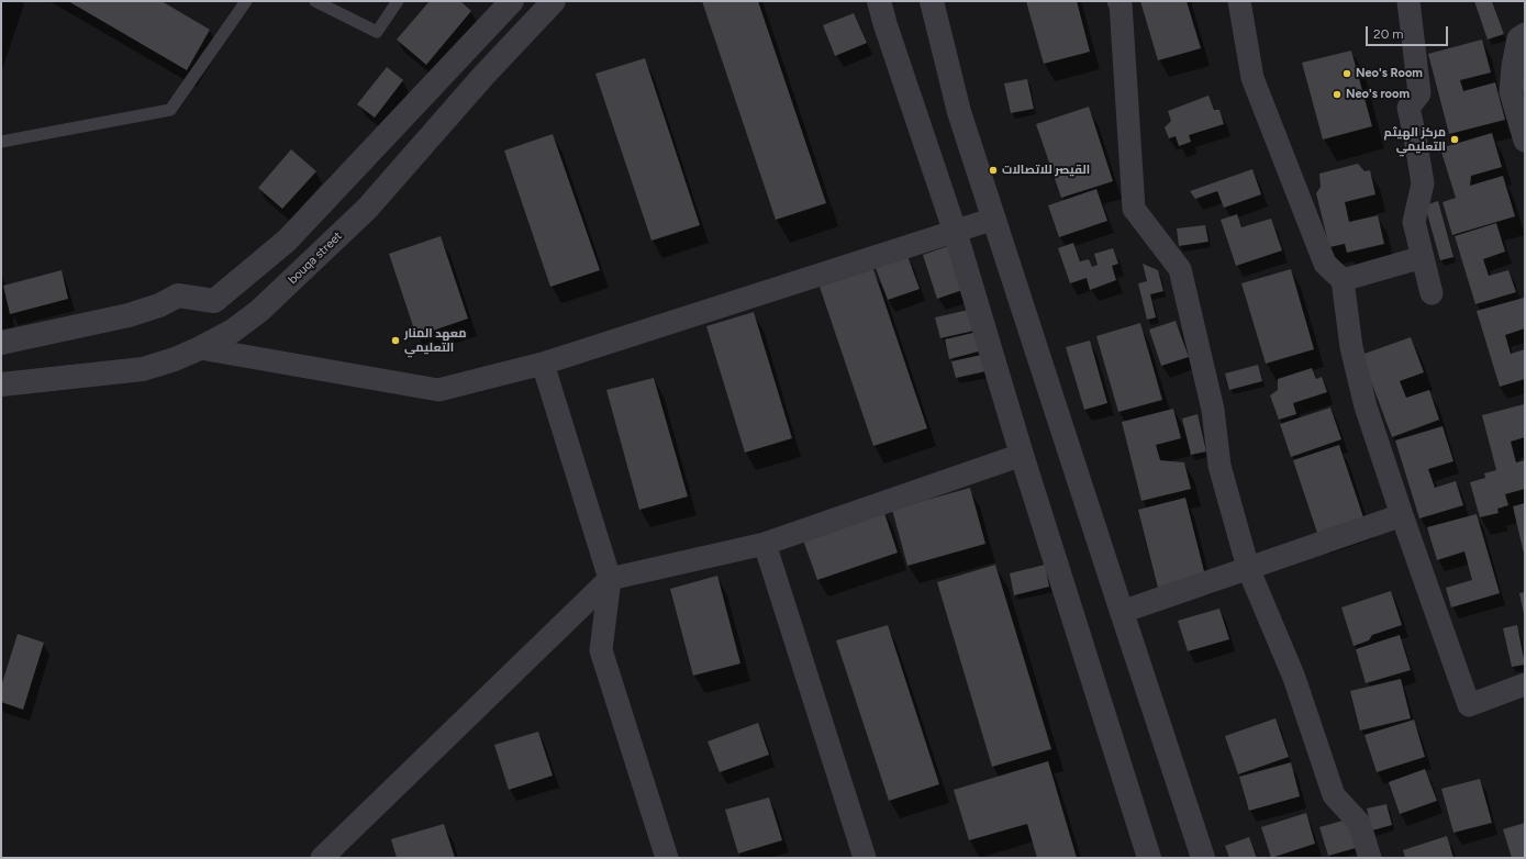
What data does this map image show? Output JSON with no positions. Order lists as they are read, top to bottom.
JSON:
{
  "streets": {
    "street": ["bouqa street"]
  },
  "places": [
    "Neo's Room",
    "Neo's room",
    "مركز الهيثم التعليمي",
    "القيصر للاتصالات",
    "معهد المنار التعليمي"
  ],
  "scale_bar": "20 m"
}
